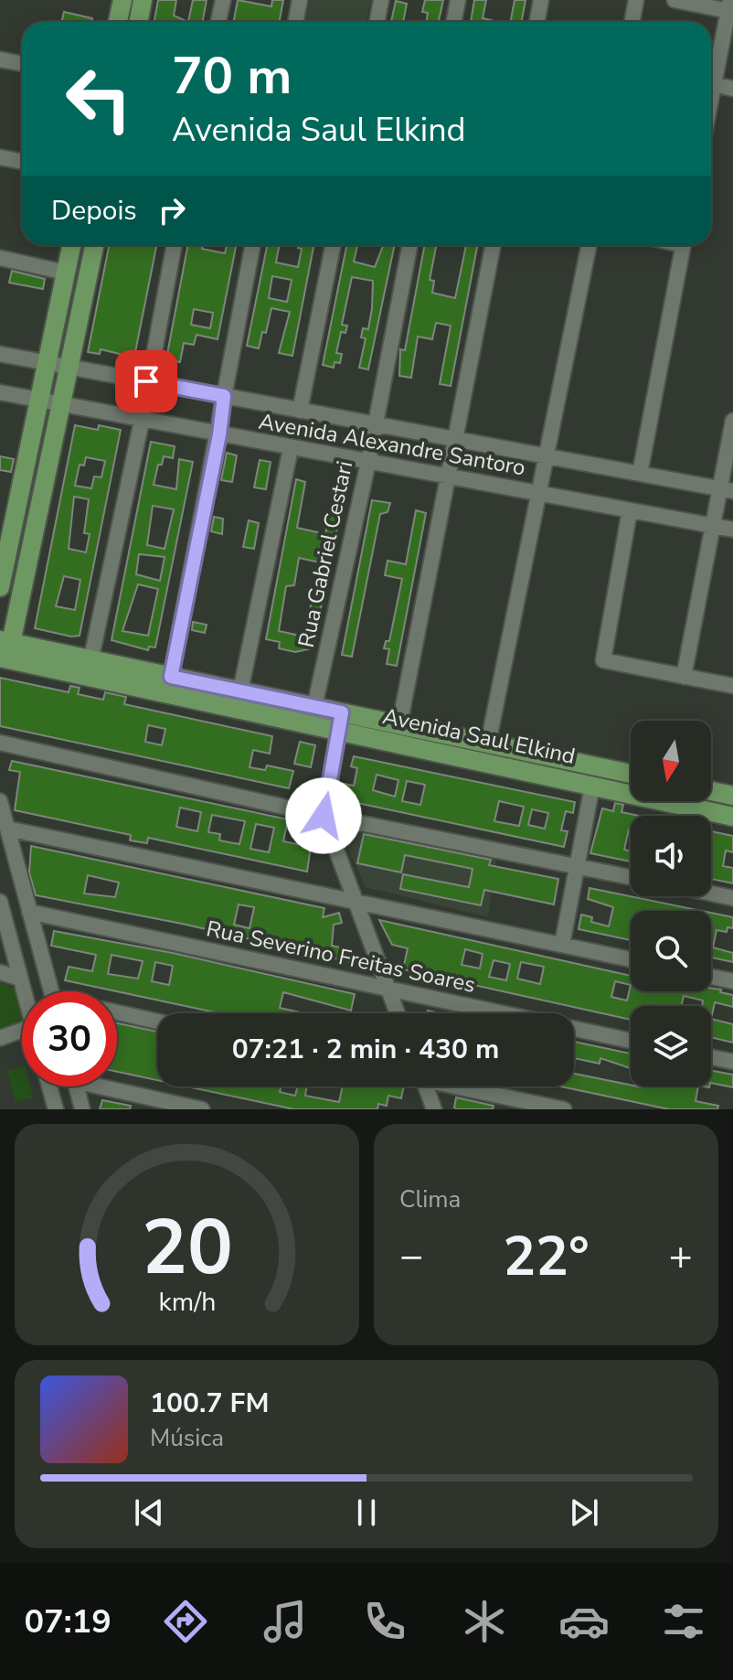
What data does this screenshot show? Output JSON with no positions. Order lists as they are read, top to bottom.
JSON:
{
  "streets": {
    "main road": ["Avenida Saul Elkind"],
    "street": ["Avenida Alexandre Santoro", "Rua Gabriel Cestari", "Rua Severino Freitas Soares"]
  },
  "crossings": [
    ["Avenida Alexandre Santoro", "Rua Gabriel Cestari"],
    ["Rua Gabriel Cestari", "Avenida Saul Elkind"]
  ],
  "north": "bottom",
  "page": {
    "turn": ["70 m", "Avenida Saul Elkind"],
    "then": "Depois",
    "limit": "30",
    "trip": "07:21 · 2 min · 430 m",
    "tile": "Clima",
    "heat": ["−", "22°", "+"],
    "song": ["100.7 FM", "Música"],
    "tabs": "07:19",
    "gauge": ["20", "km/h"]
  }
}
